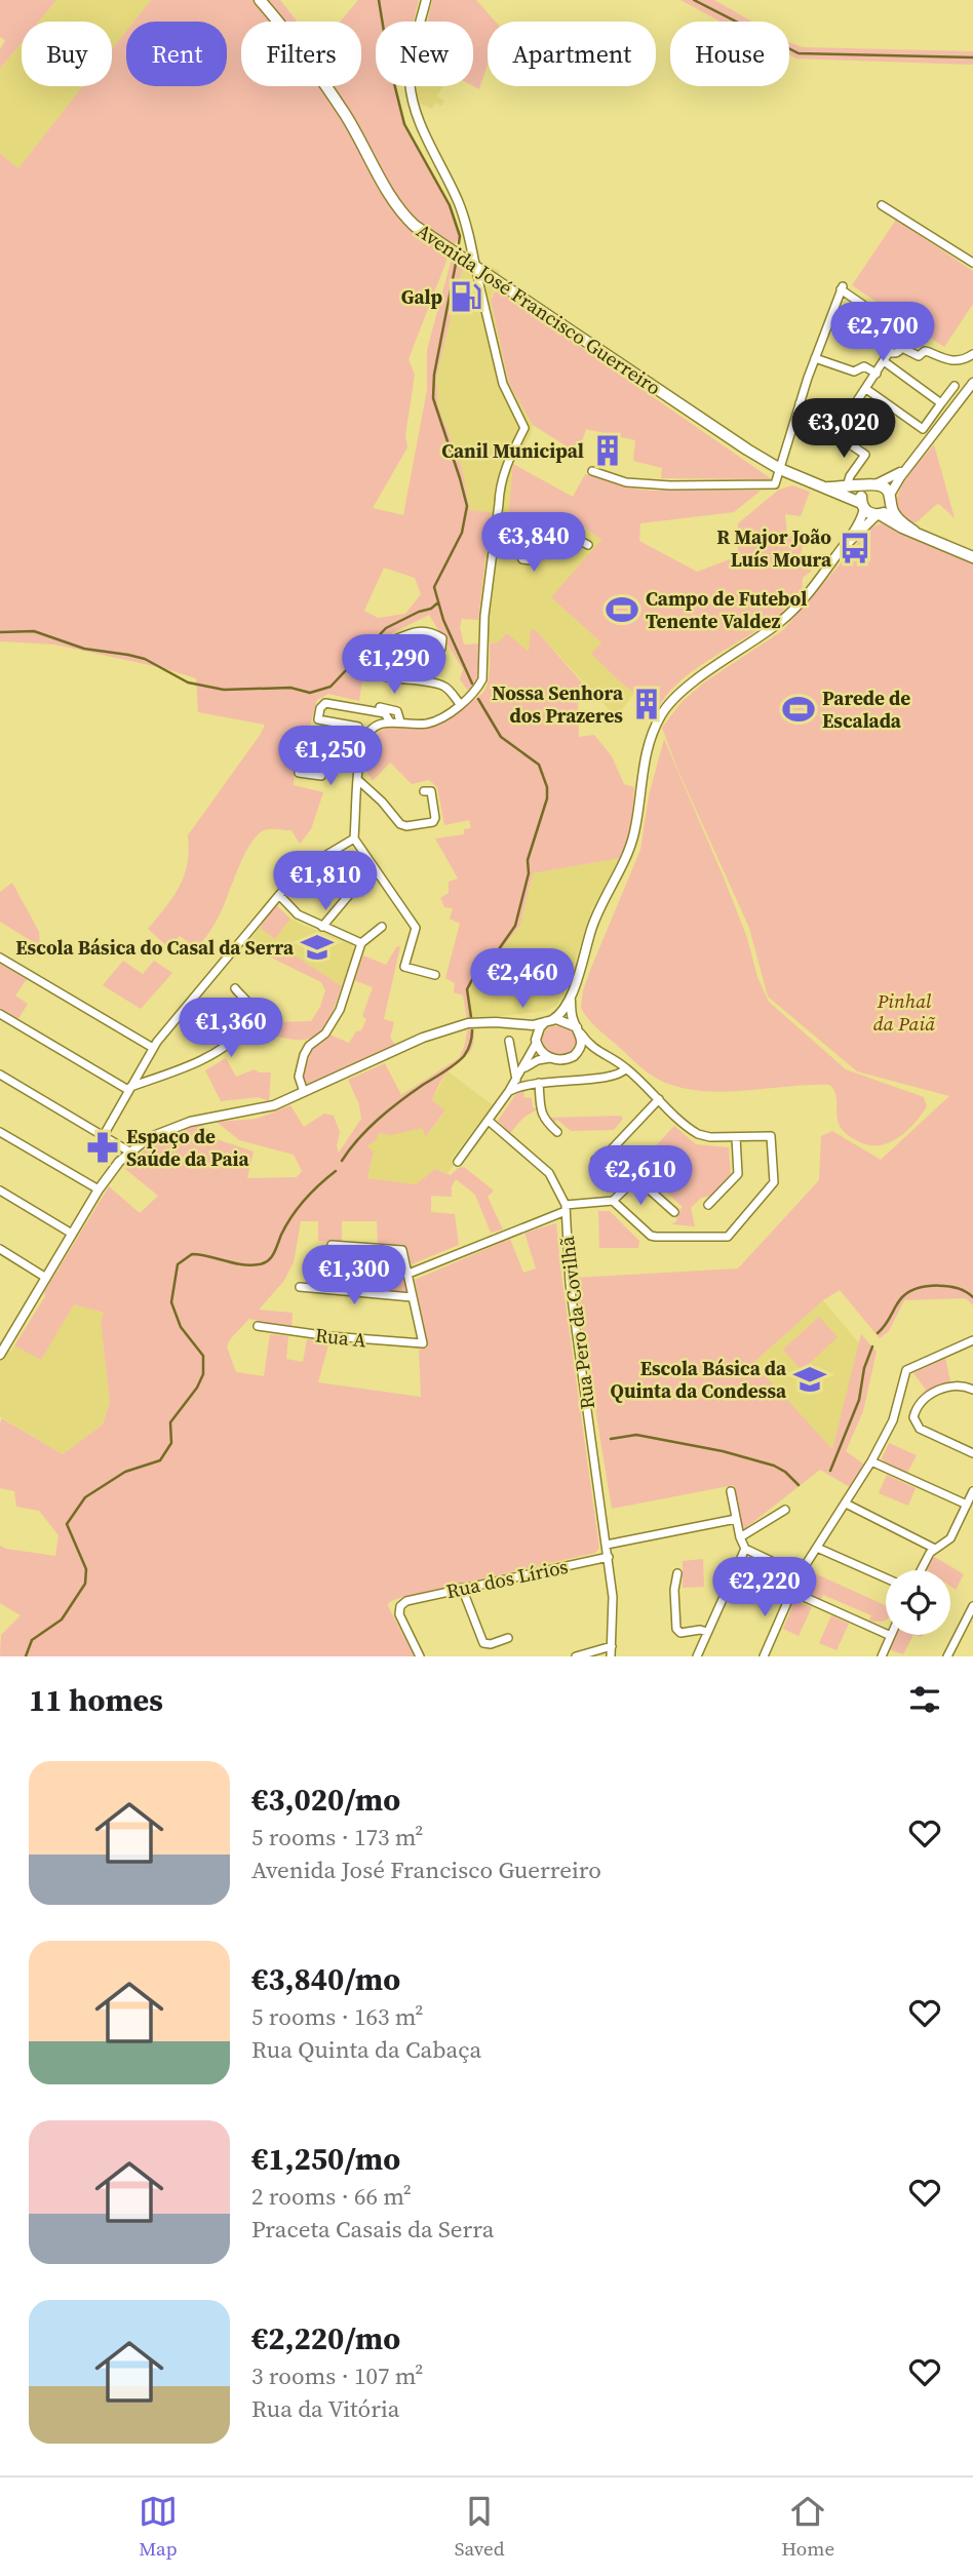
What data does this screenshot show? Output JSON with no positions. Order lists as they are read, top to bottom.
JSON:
{
  "streets": {
    "main road": ["Avenida José Francisco Guerreiro"],
    "street": ["Rua Pero da Covilhã", "Rua A", "Rua dos Lírios"]
  },
  "crossings": [
    ["Rua Pero da Covilhã", "Rua dos Lírios"]
  ],
  "parks": ["Pinhal da Paiã"],
  "places": {
    "fuel station": ["Galp"],
    "building": ["Canil Municipal", "Nossa Senhora dos Prazeres"],
    "bus stop": ["R Major João Luís Moura"],
    "sports": ["Campo de Futebol Tenente Valdez", "Parede de Escalada"],
    "school or university": ["Escola Básica do Casal da Serra", "Escola Básica da Quinta da Condessa"],
    "pharmacy": ["Espaço de Saúde da Paia"]
  },
  "page": {
    "chip": [
      "Buy",
      "Rent",
      "Filters",
      "New",
      "Apartment",
      "House"
    ],
    "price": [
      "€2,700",
      "€3,020",
      "€3,840",
      "€1,290",
      "€1,250",
      "€1,810",
      "€2,460",
      "€1,360",
      "€2,610",
      "€1,300",
      "€2,220"
    ],
    "heading": "11 homes",
    "list": [
      {
        "name": "€3,020/mo",
        "note": "5 rooms · 173 m² · Avenida José Francisco Guerreiro"
      },
      {
        "name": "€3,840/mo",
        "note": "5 rooms · 163 m² · Rua Quinta da Cabaça"
      },
      {
        "name": "€1,250/mo",
        "note": "2 rooms · 66 m² · Praceta Casais da Serra"
      },
      {
        "name": "€2,220/mo",
        "note": "3 rooms · 107 m² · Rua da Vitória"
      }
    ],
    "tabs": ["Map", "Saved", "Home"]
  }
}
